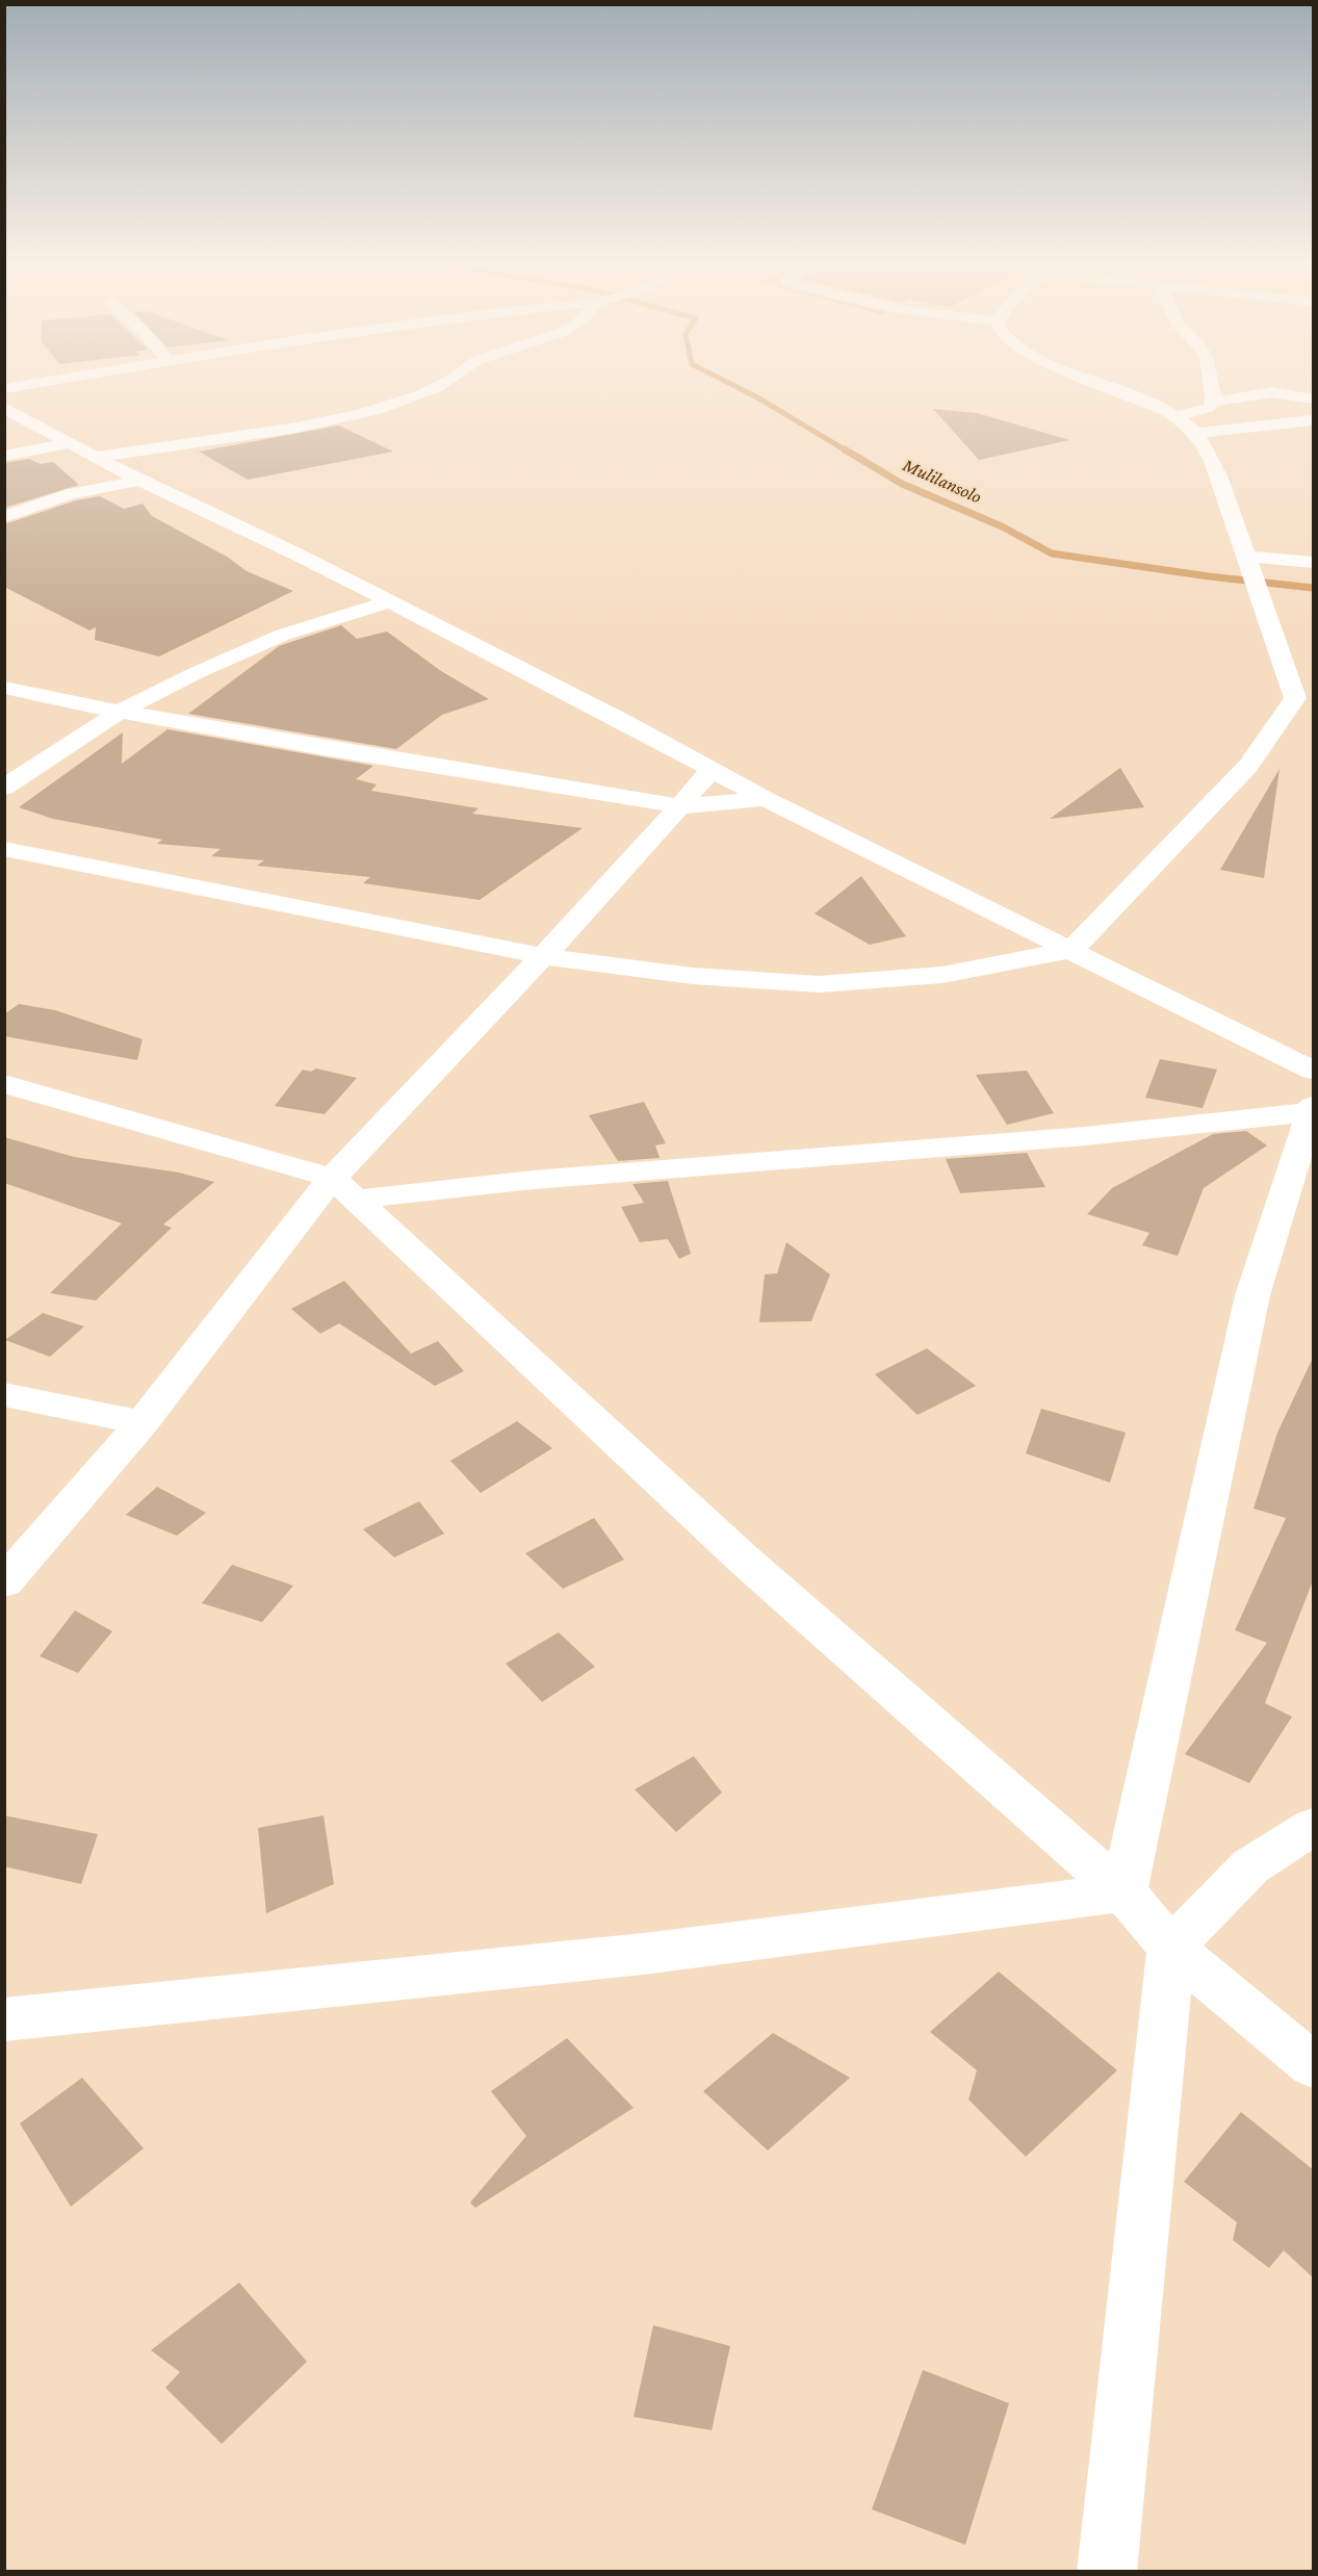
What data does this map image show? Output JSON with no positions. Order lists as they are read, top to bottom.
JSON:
{
  "water": ["Mulilansolo"]
}
